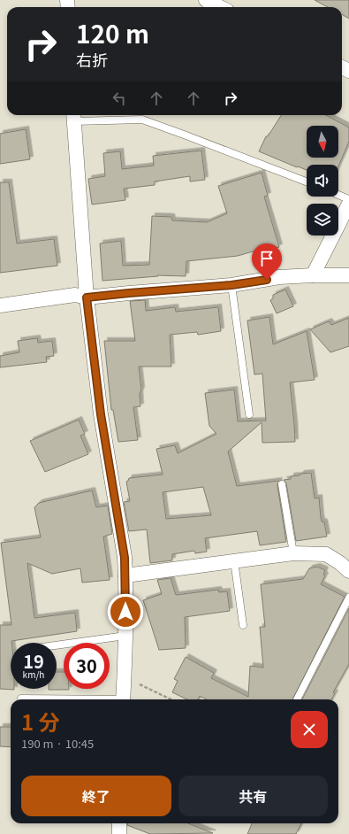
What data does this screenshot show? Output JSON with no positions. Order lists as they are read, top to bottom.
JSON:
{
  "north": "bottom",
  "page": {
    "turn": ["120 m", "右折"],
    "speed": "19 km/h",
    "limit": "30",
    "heading": ["1 分", "190 m · 10:45"],
    "buttons": ["終了", "共有"]
  }
}
